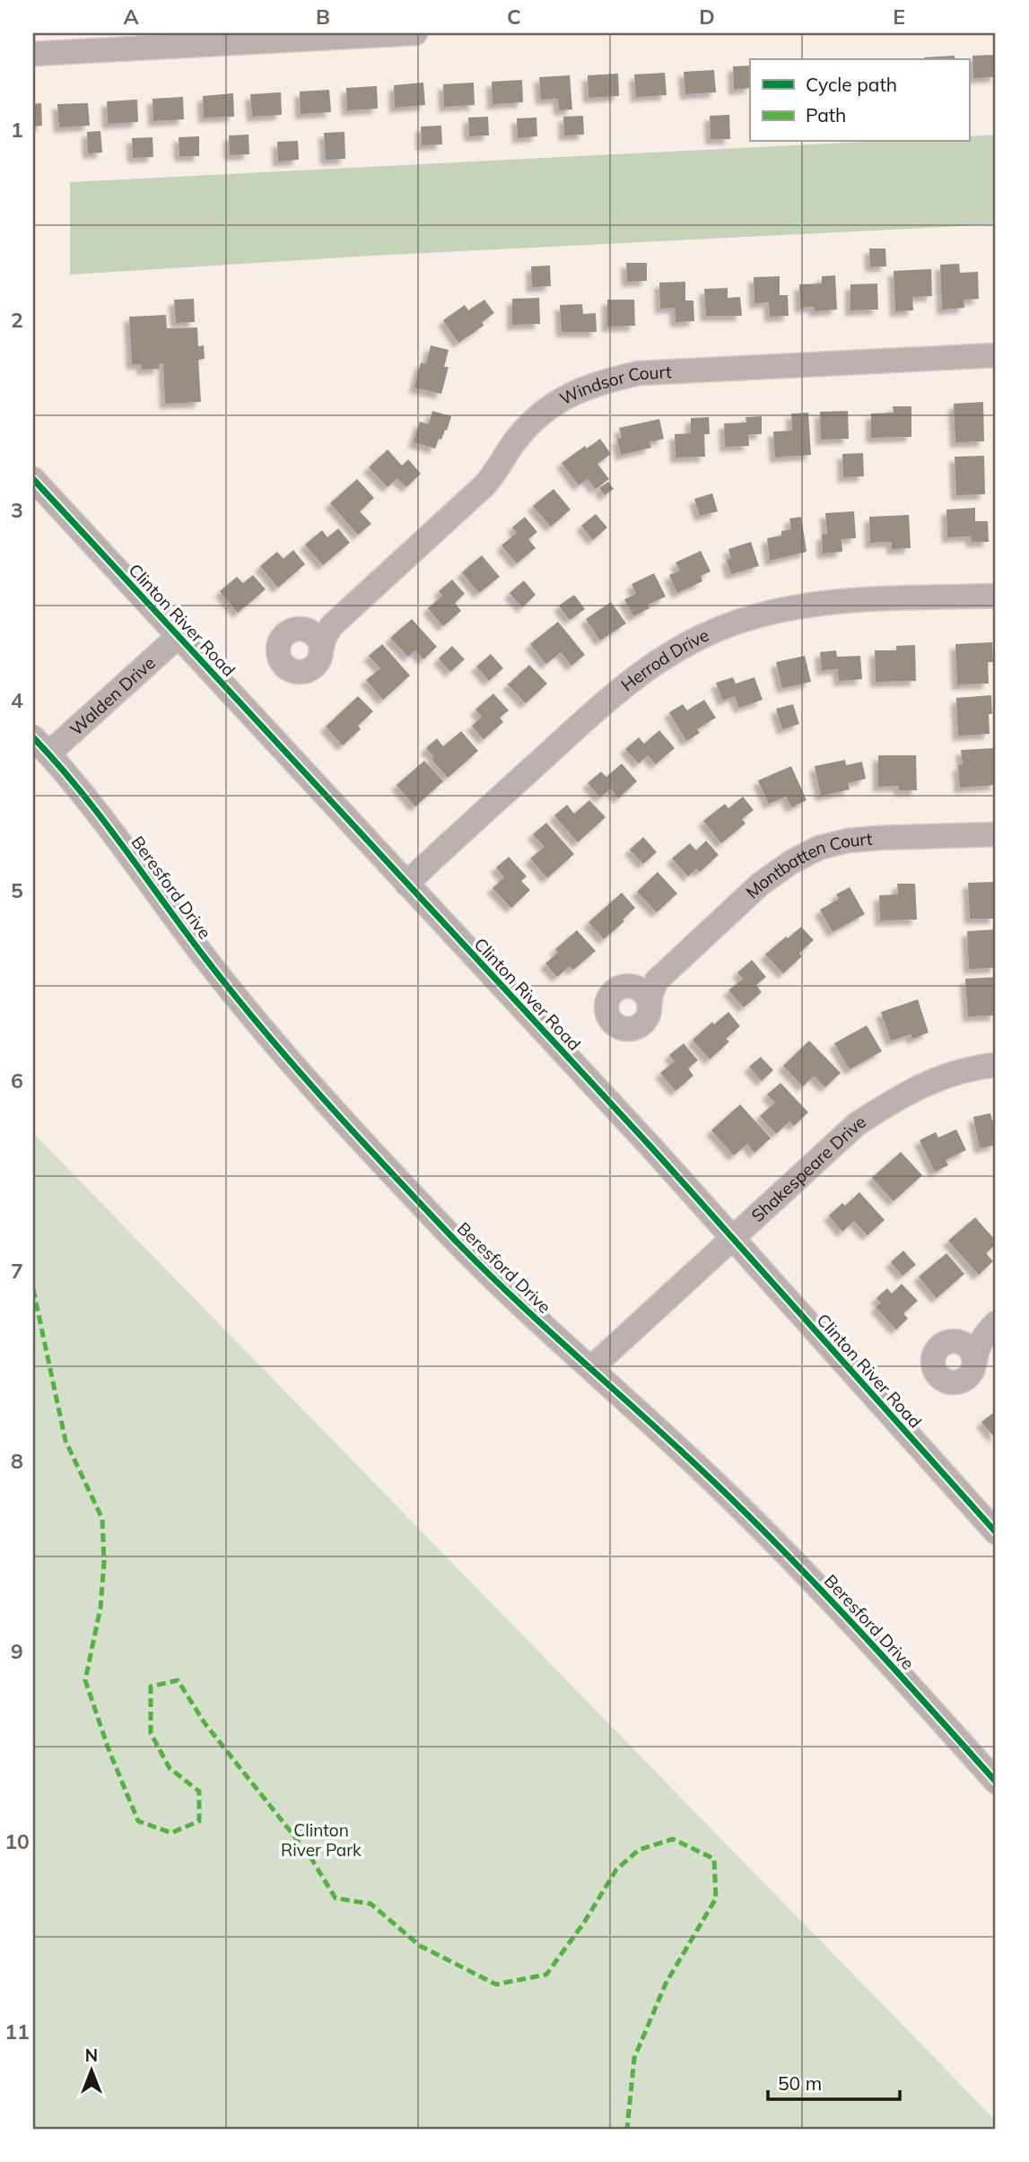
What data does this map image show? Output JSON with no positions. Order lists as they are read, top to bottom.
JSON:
{
  "streets": {
    "street": [
      "Windsor Court",
      "Clinton River Road",
      "Herrod Drive",
      "Walden Drive",
      "Montbatten Court",
      "Beresford Drive",
      "Shakespeare Drive"
    ]
  },
  "crossings": [
    ["Clinton River Road", "Herrod Drive"],
    ["Clinton River Road", "Walden Drive"],
    ["Clinton River Road", "Shakespeare Drive"],
    ["Walden Drive", "Beresford Drive"],
    ["Beresford Drive", "Shakespeare Drive"]
  ],
  "parks": ["Clinton River Park"],
  "legend": ["Cycle path", "Path"],
  "scale_bar": "50 m",
  "north": "top",
  "grid": {
    "columns": [
      "A",
      "B",
      "C",
      "D",
      "E"
    ],
    "rows": [
      "1",
      "2",
      "3",
      "4",
      "5",
      "6",
      "7",
      "8",
      "9",
      "10",
      "11"
    ]
  }
}
